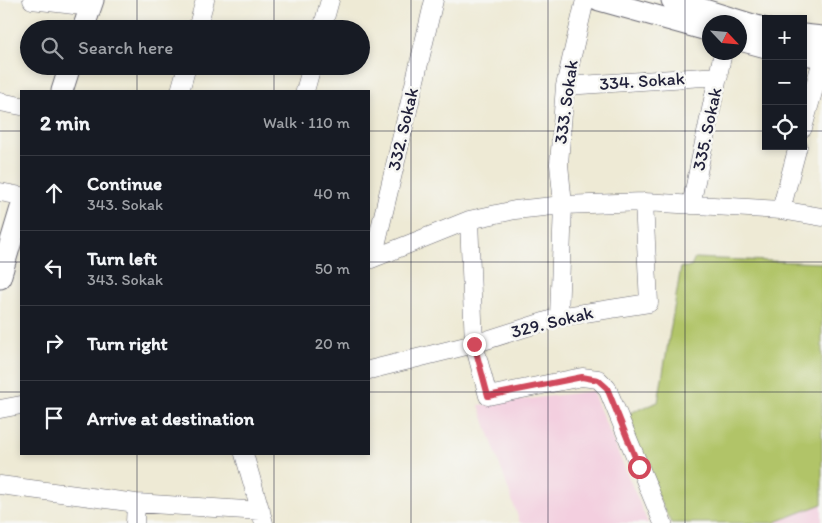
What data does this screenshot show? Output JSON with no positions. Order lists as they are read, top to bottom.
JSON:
{
  "streets": {
    "street": [
      "334. Sokak",
      "333. Sokak",
      "332. Sokak",
      "335. Sokak",
      "329. Sokak"
    ]
  },
  "crossings": [
    ["334. Sokak", "333. Sokak"],
    ["334. Sokak", "335. Sokak"],
    ["333. Sokak", "329. Sokak"]
  ],
  "north": "bottom right",
  "page": {
    "map_buttons": ["+", "−"],
    "search": "Search here",
    "heading": ["2 min", "Walk · 110 m"],
    "list": [
      ["Continue", "343. Sokak", "40 m"],
      ["Turn left", "343. Sokak", "50 m"],
      ["Turn right", "20 m"],
      "Arrive at destination"
    ]
  }
}
